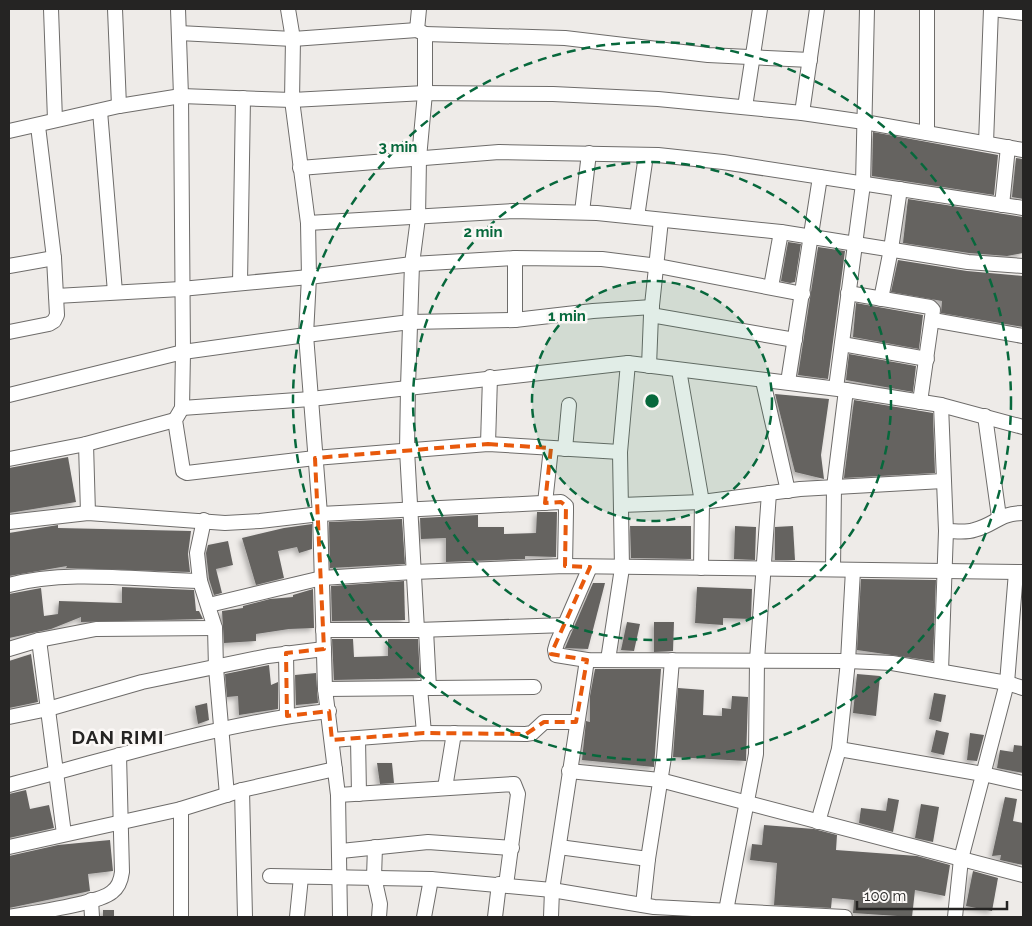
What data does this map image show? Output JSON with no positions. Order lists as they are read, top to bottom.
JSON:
{
  "districts": ["DAN RIMI"],
  "scale_bar": "100 m",
  "rings": ["3 min", "2 min", "1 min"]
}
